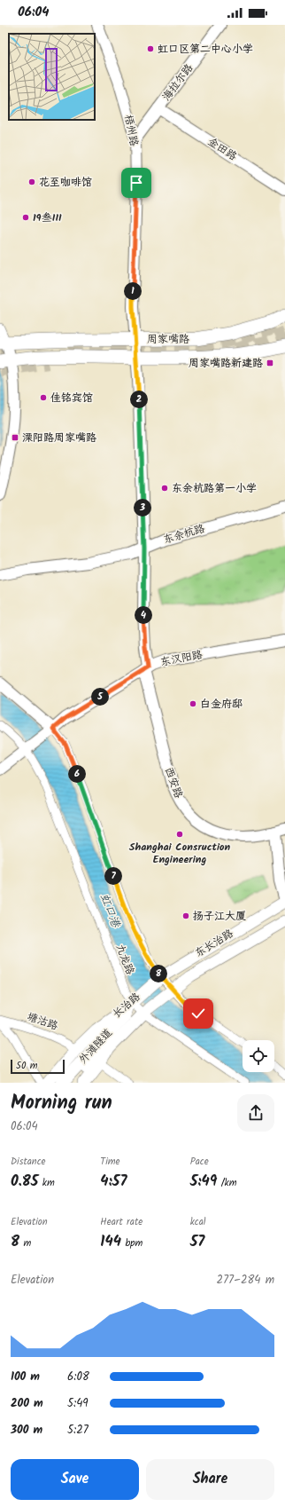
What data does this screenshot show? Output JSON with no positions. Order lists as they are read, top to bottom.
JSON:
{
  "streets": {
    "main road": [
      "周家嘴路",
      "东长治路",
      "长治路",
      "外滩隧道"
    ],
    "street": [
      "海拉尔路",
      "梧州路",
      "金田路",
      "东余杭路",
      "东汉阳路",
      "西安路",
      "九龙路",
      "塘沽路"
    ]
  },
  "crossings": [
    ["海拉尔路", "梧州路"],
    ["海拉尔路", "金田路"],
    ["梧州路", "周家嘴路"],
    ["梧州路", "东余杭路"],
    ["梧州路", "东汉阳路"],
    ["梧州路", "西安路"],
    ["东汉阳路", "西安路"],
    ["东汉阳路", "九龙路"],
    ["西安路", "东长治路"],
    ["东长治路", "长治路"],
    ["九龙路", "长治路"],
    ["九龙路", "外滩隧道"],
    ["长治路", "塘沽路"],
    ["长治路", "外滩隧道"]
  ],
  "water": ["虹口港"],
  "places": {
    "other": [
      "虹口区第二中心小学",
      "花至咖啡馆",
      "19叁III",
      "佳铭宾馆",
      "东余杭路第一小学",
      "白金府邸",
      "Shanghai Consruction Engineering",
      "扬子江大厦"
    ],
    "transit": ["周家嘴路新建路", "溧阳路周家嘴路"]
  },
  "scale_bar": "50 m",
  "page": {
    "status": "06:04",
    "pins": [
      "1",
      "2",
      "3",
      "4",
      "5",
      "6",
      "7",
      "8"
    ],
    "scale": "50 m",
    "heading": ["Morning run", "06:04"],
    "stats": [
      ["Distance", "0.85 km"],
      ["Time", "4:57"],
      ["Pace", "5:49 /km"],
      ["Elevation", "8 m"],
      ["Heart rate", "144 bpm"],
      ["kcal", "57"]
    ],
    "chart": ["Elevation", "277–284 m"],
    "list": [
      {
        "name": "100 m",
        "note": "6:08"
      },
      {
        "name": "200 m",
        "note": "5:49"
      },
      {
        "name": "300 m",
        "note": "5:27"
      }
    ],
    "buttons": ["Save", "Share"]
  }
}
